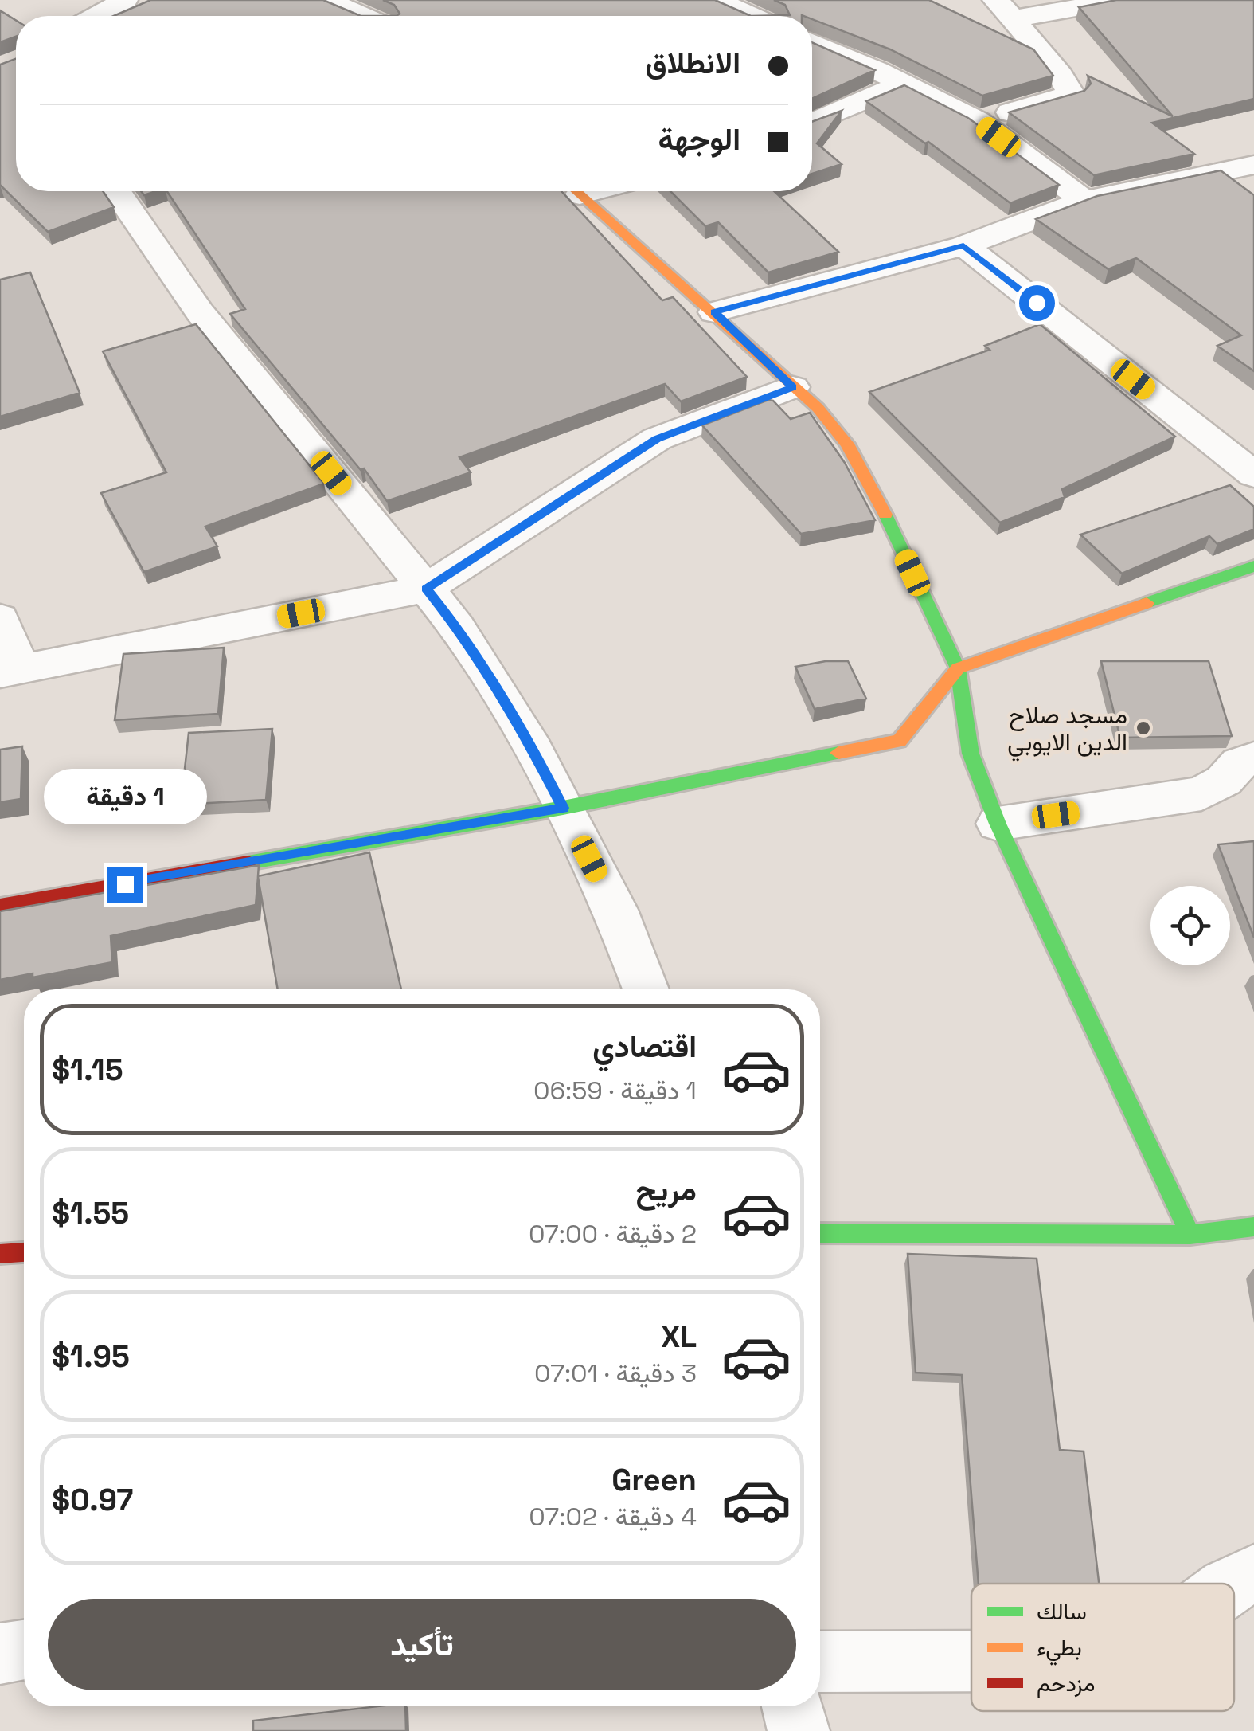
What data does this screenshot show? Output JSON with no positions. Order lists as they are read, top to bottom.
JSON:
{
  "places": ["مسجد صلاح الدين الايوبي"],
  "legend": ["سالك", "بطيء", "مزدحم"],
  "page": {
    "banner": ["الانطلاق", "الوجهة"],
    "bubble": "1 دقيقة",
    "list": [
      {
        "name": "اقتصادي",
        "note": "1 دقيقة · 06:59",
        "value": "$1.15"
      },
      {
        "name": "مريح",
        "note": "2 دقيقة · 07:00",
        "value": "$1.55"
      },
      {
        "name": "XL",
        "note": "3 دقيقة · 07:01",
        "value": "$1.95"
      },
      {
        "name": "Green",
        "note": "4 دقيقة · 07:02",
        "value": "$0.97"
      }
    ],
    "buttons": "تأكيد"
  }
}
